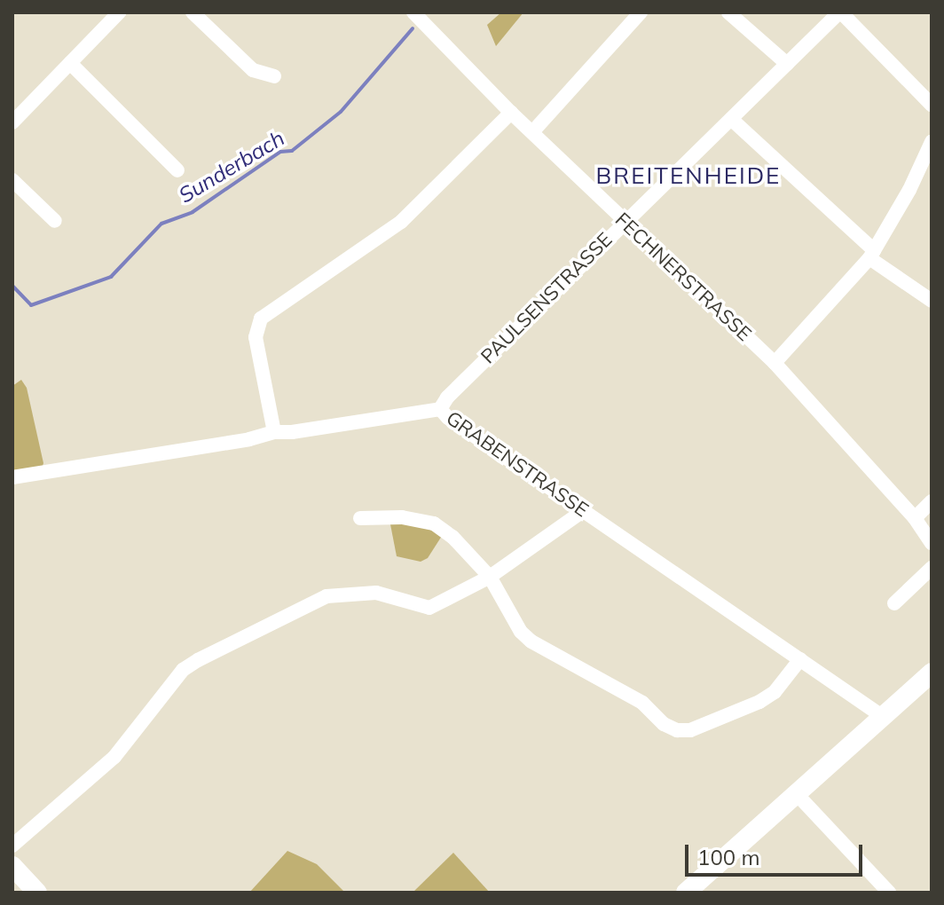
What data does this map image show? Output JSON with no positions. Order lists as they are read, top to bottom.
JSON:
{
  "streets": {
    "street": ["FECHNERSTRASSE", "PAULSENSTRASSE", "GRABENSTRASSE"]
  },
  "crossings": [
    ["FECHNERSTRASSE", "PAULSENSTRASSE"],
    ["PAULSENSTRASSE", "GRABENSTRASSE"]
  ],
  "districts": ["BREITENHEIDE"],
  "water": ["Sunderbach"],
  "scale_bar": "100 m"
}
